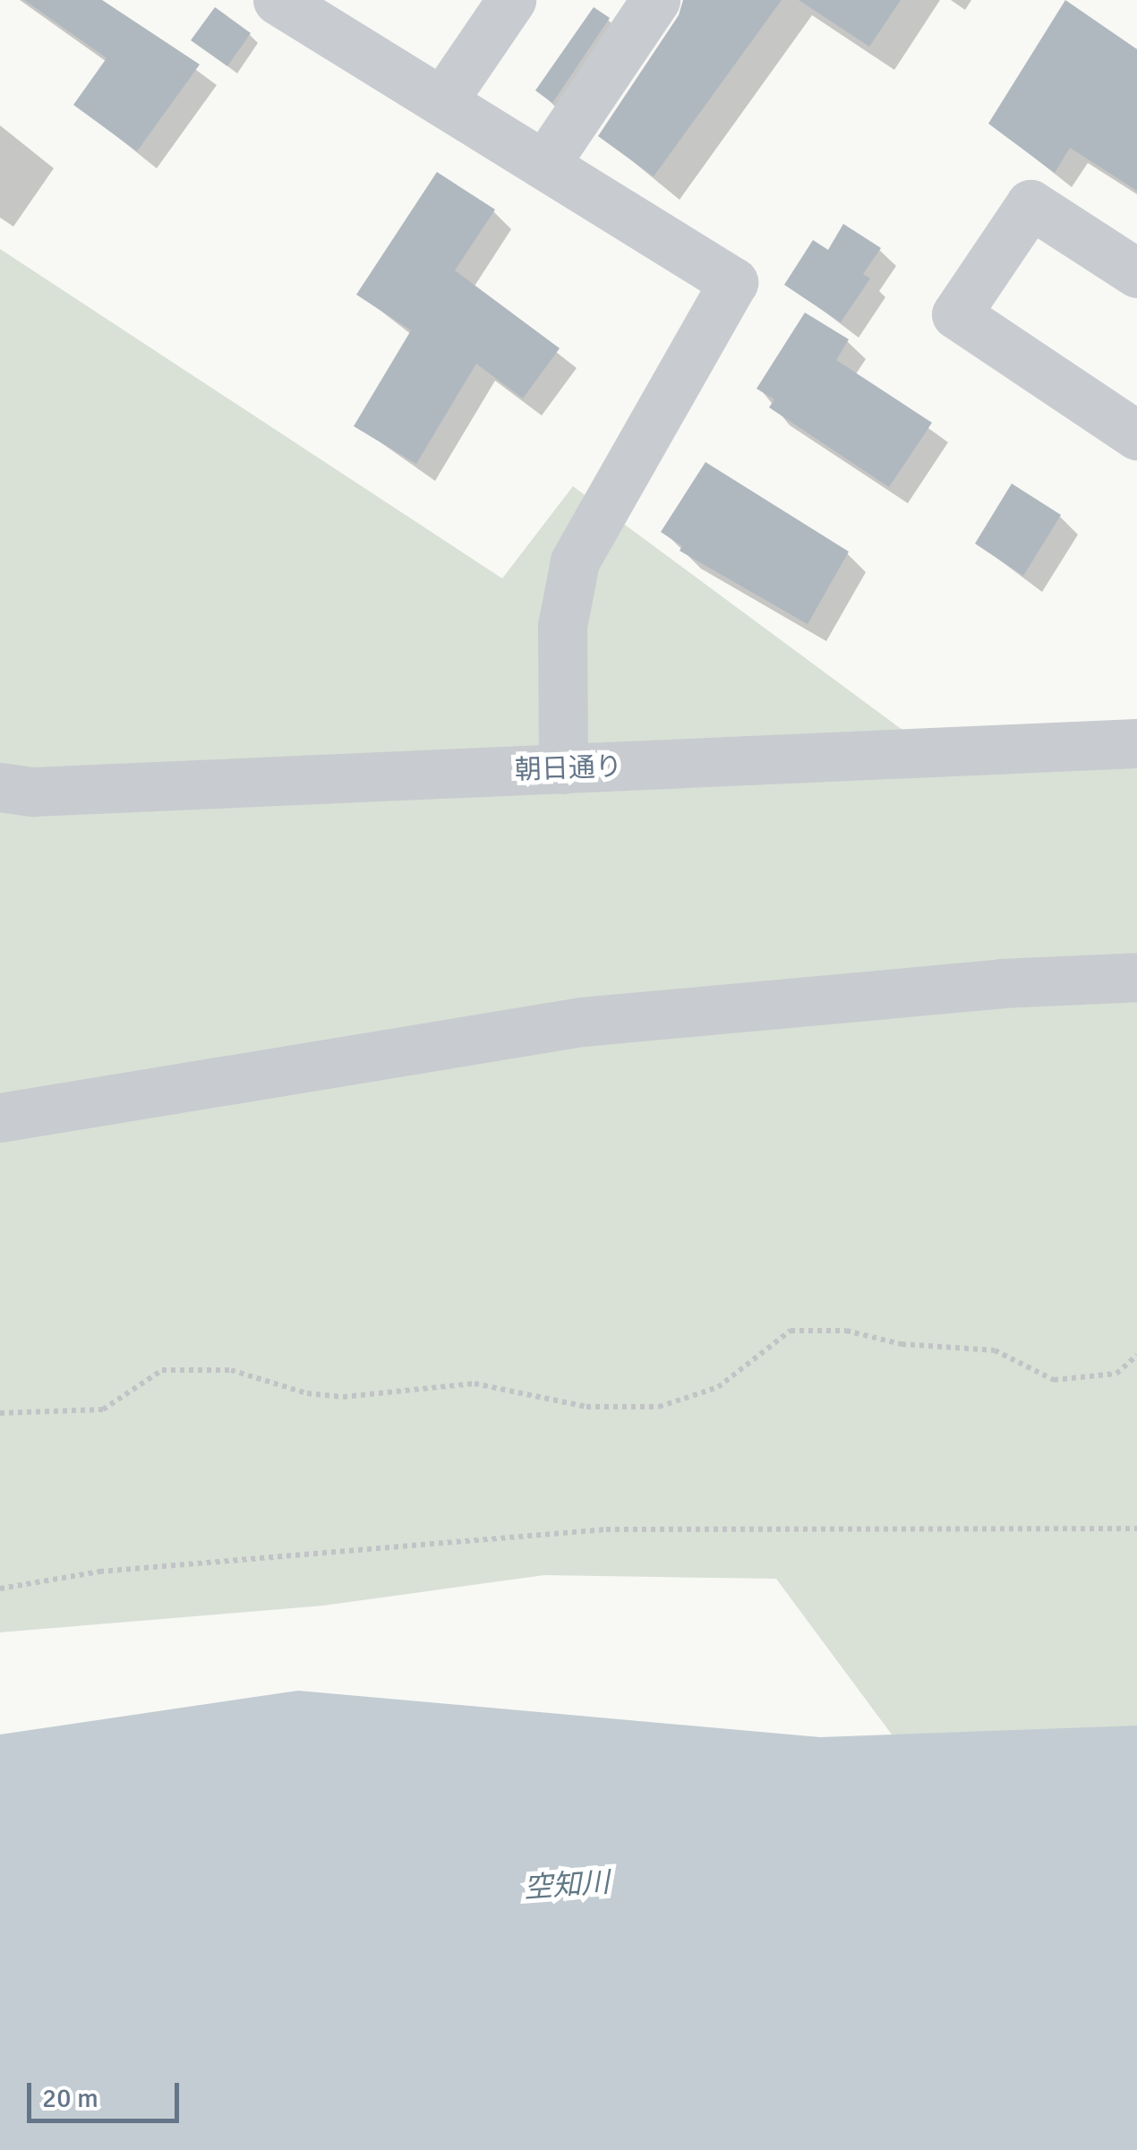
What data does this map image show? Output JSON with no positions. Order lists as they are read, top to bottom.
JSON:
{
  "streets": {
    "street": ["朝日通り"]
  },
  "water": ["空知川"],
  "scale_bar": "20 m"
}
